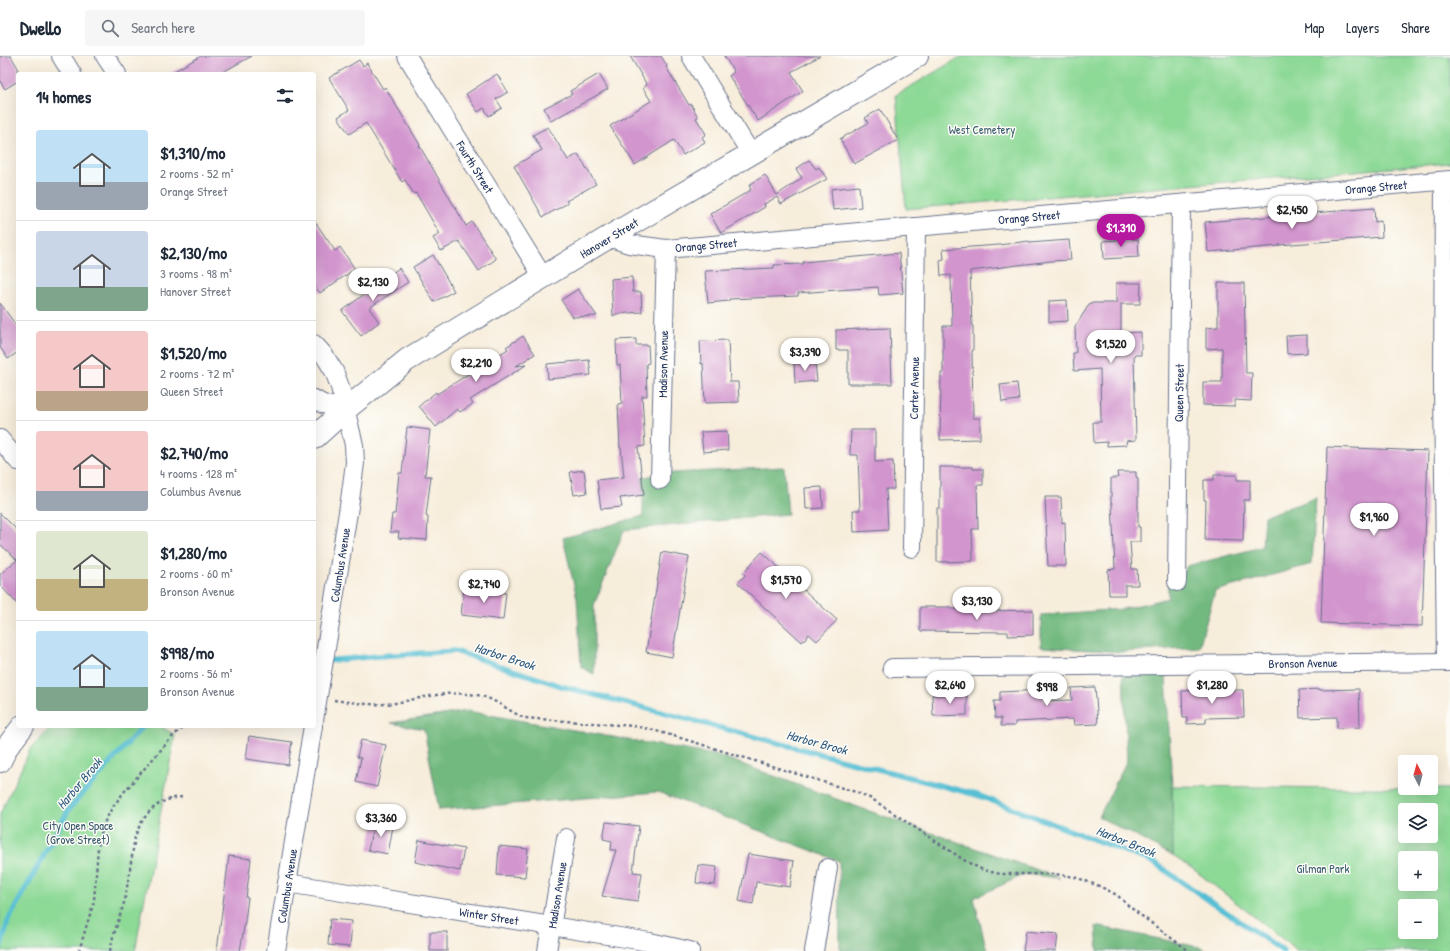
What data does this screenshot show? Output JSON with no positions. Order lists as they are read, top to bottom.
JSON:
{
  "streets": {
    "main road": ["Hanover Street"],
    "street": [
      "Fourth Street",
      "Orange Street",
      "Madison Avenue",
      "Carter Avenue",
      "Queen Street",
      "Columbus Avenue",
      "Bronson Avenue",
      "Winter Street"
    ]
  },
  "crossings": [
    ["Fourth Street", "Hanover Street"],
    ["Orange Street", "Hanover Street"],
    ["Orange Street", "Madison Avenue"],
    ["Orange Street", "Carter Avenue"],
    ["Orange Street", "Queen Street"],
    ["Hanover Street", "Columbus Avenue"],
    ["Madison Avenue", "Winter Street"],
    ["Columbus Avenue", "Winter Street"]
  ],
  "water": ["Harbor Brook"],
  "parks": ["West Cemetery", "City Open Space (Grove Street)", "Gilman Park"],
  "north": "top",
  "page": {
    "header": "Dwello",
    "search": "Search here",
    "nav": ["Map", "Layers", "Share"],
    "heading": "14 homes",
    "list": [
      {
        "name": "$1,310/mo",
        "note": "2 rooms · 52 m² · Orange Street"
      },
      {
        "name": "$2,130/mo",
        "note": "3 rooms · 98 m² · Hanover Street"
      },
      {
        "name": "$1,520/mo",
        "note": "2 rooms · 72 m² · Queen Street"
      },
      {
        "name": "$2,740/mo",
        "note": "4 rooms · 128 m² · Columbus Avenue"
      },
      {
        "name": "$1,280/mo",
        "note": "2 rooms · 60 m² · Bronson Avenue"
      },
      {
        "name": "$998/mo",
        "note": "2 rooms · 56 m² · Bronson Avenue"
      }
    ],
    "price": [
      "$2,450",
      "$1,310",
      "$2,130",
      "$1,520",
      "$3,390",
      "$2,210",
      "$1,960",
      "$1,570",
      "$2,740",
      "$3,130",
      "$2,640",
      "$1,280",
      "$998",
      "$3,360"
    ],
    "map_buttons": ["+", "−"]
  }
}
